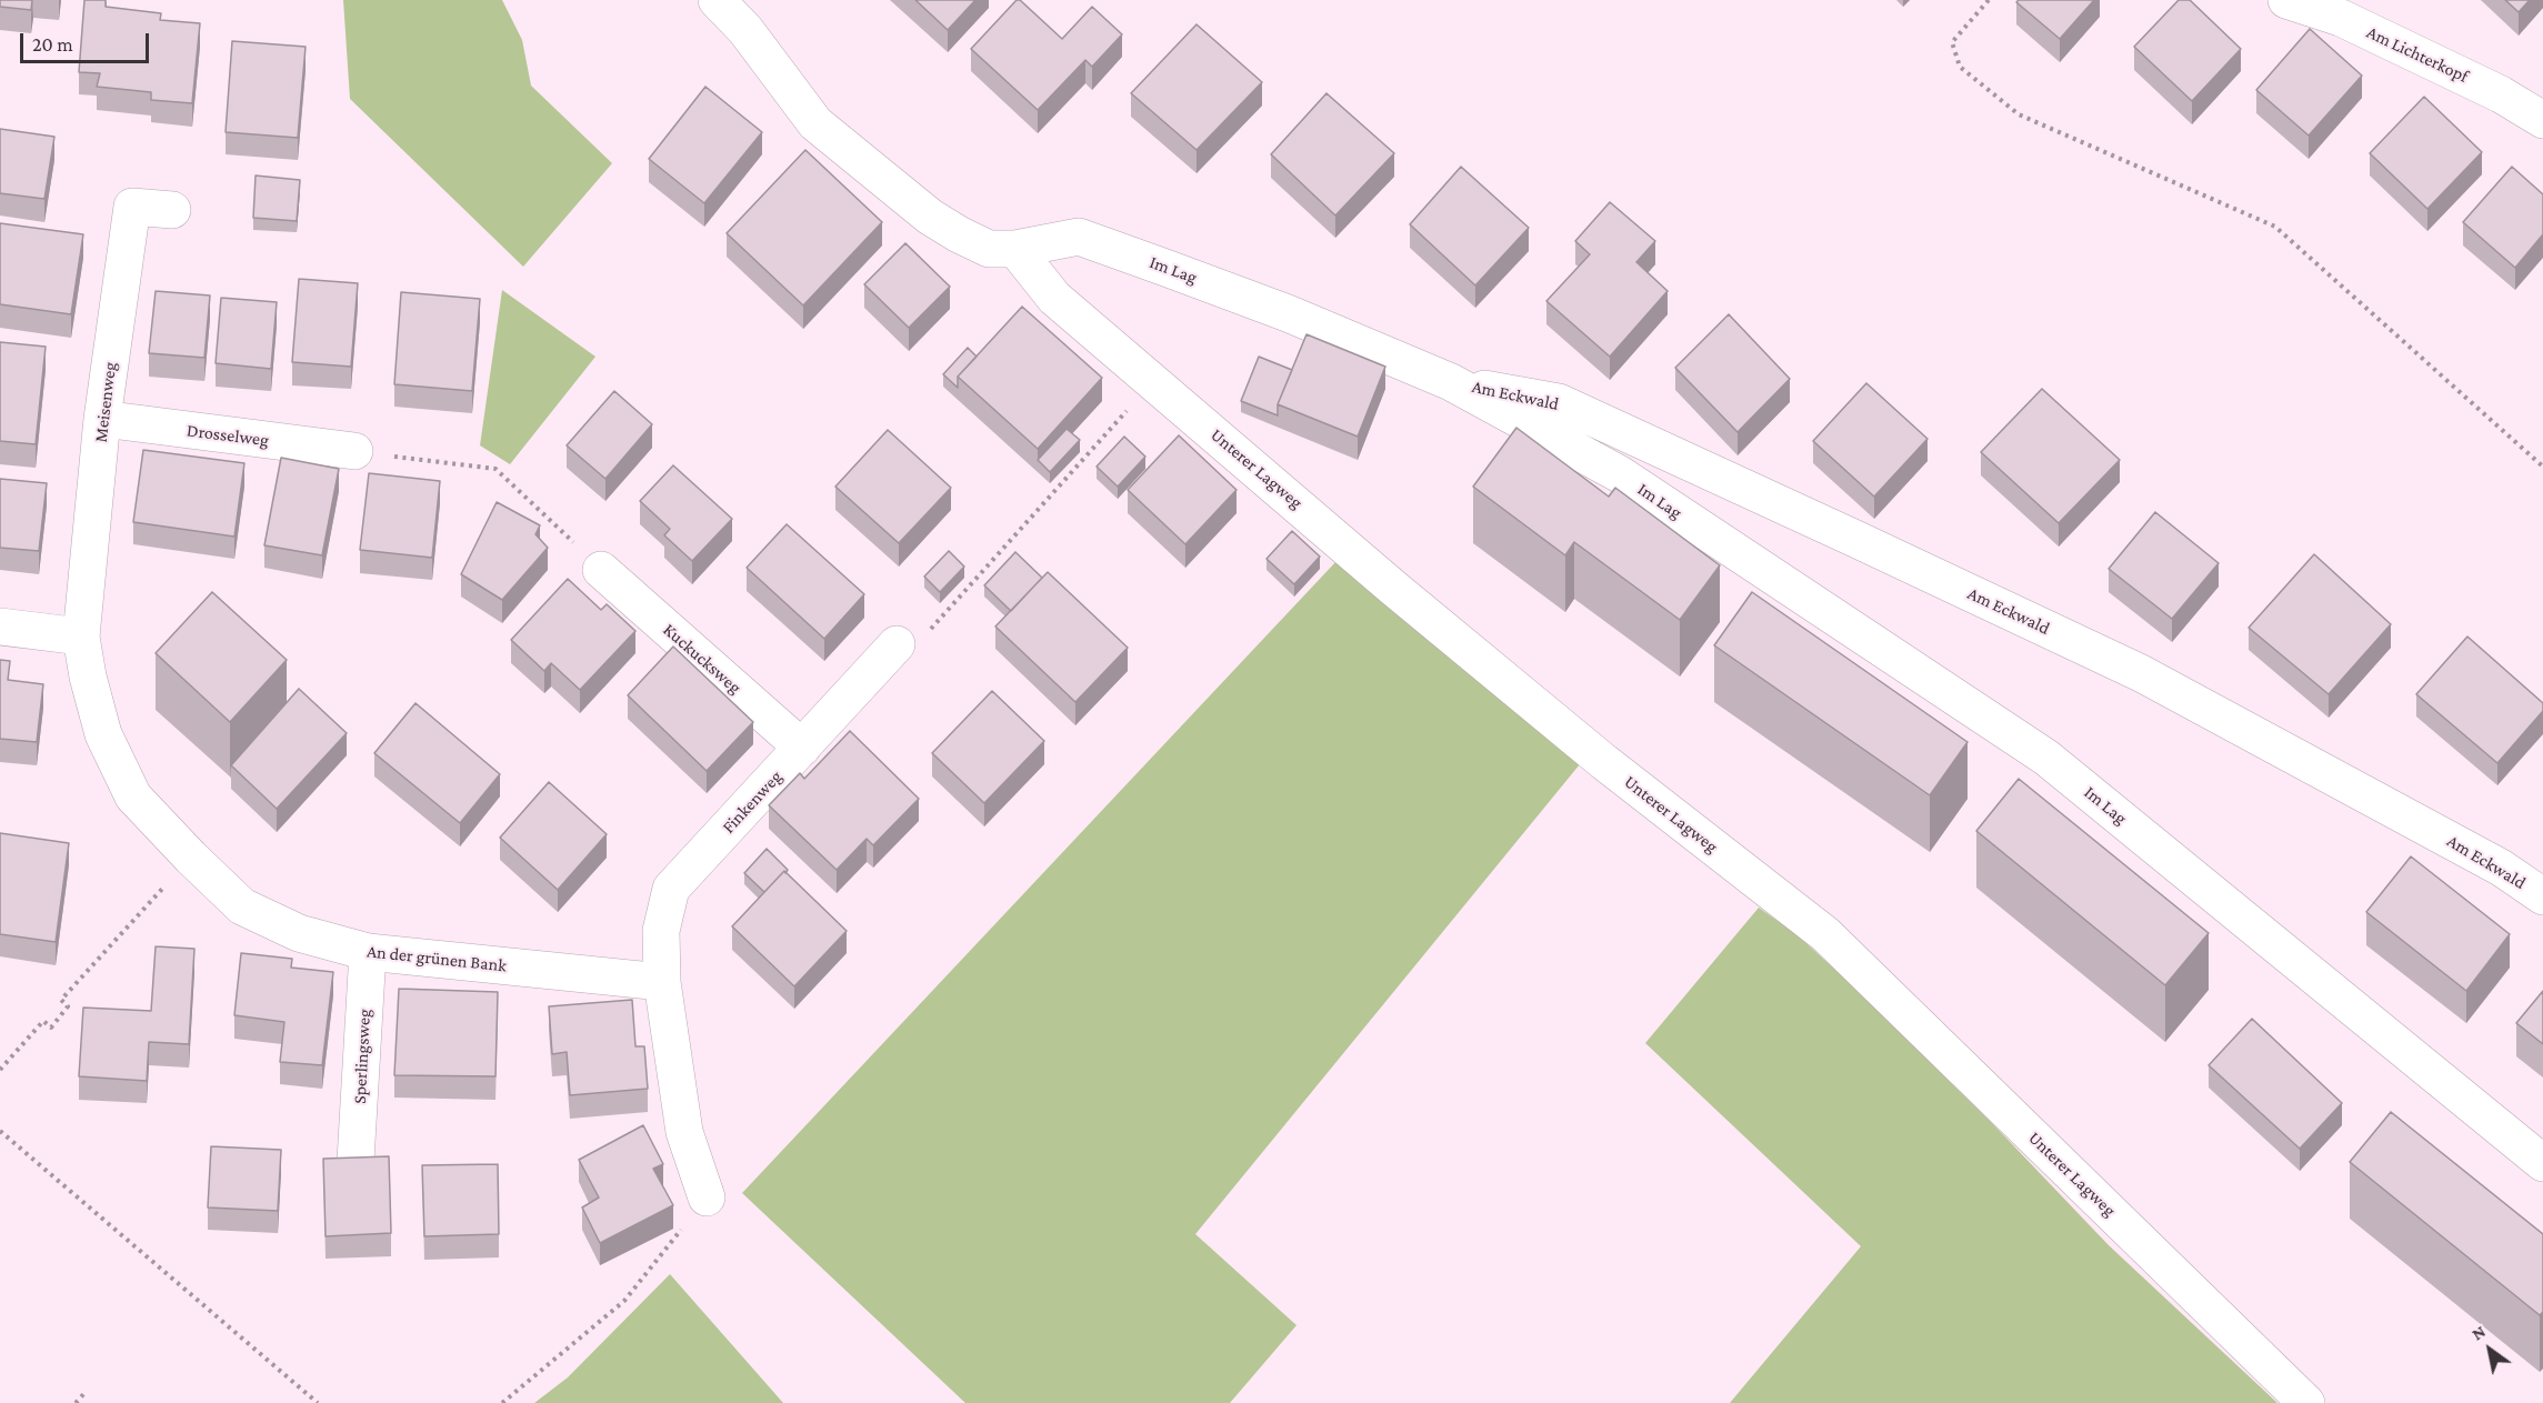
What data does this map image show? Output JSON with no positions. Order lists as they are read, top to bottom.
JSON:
{
  "streets": {
    "street": [
      "Am Lichterkopf",
      "Im Lag",
      "Am Eckwald",
      "Meisenweg",
      "Drosselweg",
      "Unterer Lagweg",
      "Kuckucksweg",
      "Finkenweg",
      "An der grünen Bank",
      "Sperlingsweg"
    ]
  },
  "crossings": [
    ["Im Lag", "Am Eckwald"],
    ["Im Lag", "Unterer Lagweg"],
    ["Meisenweg", "Drosselweg"],
    ["Meisenweg", "An der grünen Bank"],
    ["Kuckucksweg", "Finkenweg"],
    ["Finkenweg", "An der grünen Bank"],
    ["An der grünen Bank", "Sperlingsweg"]
  ],
  "scale_bar": "20 m",
  "north": "top left"
}
